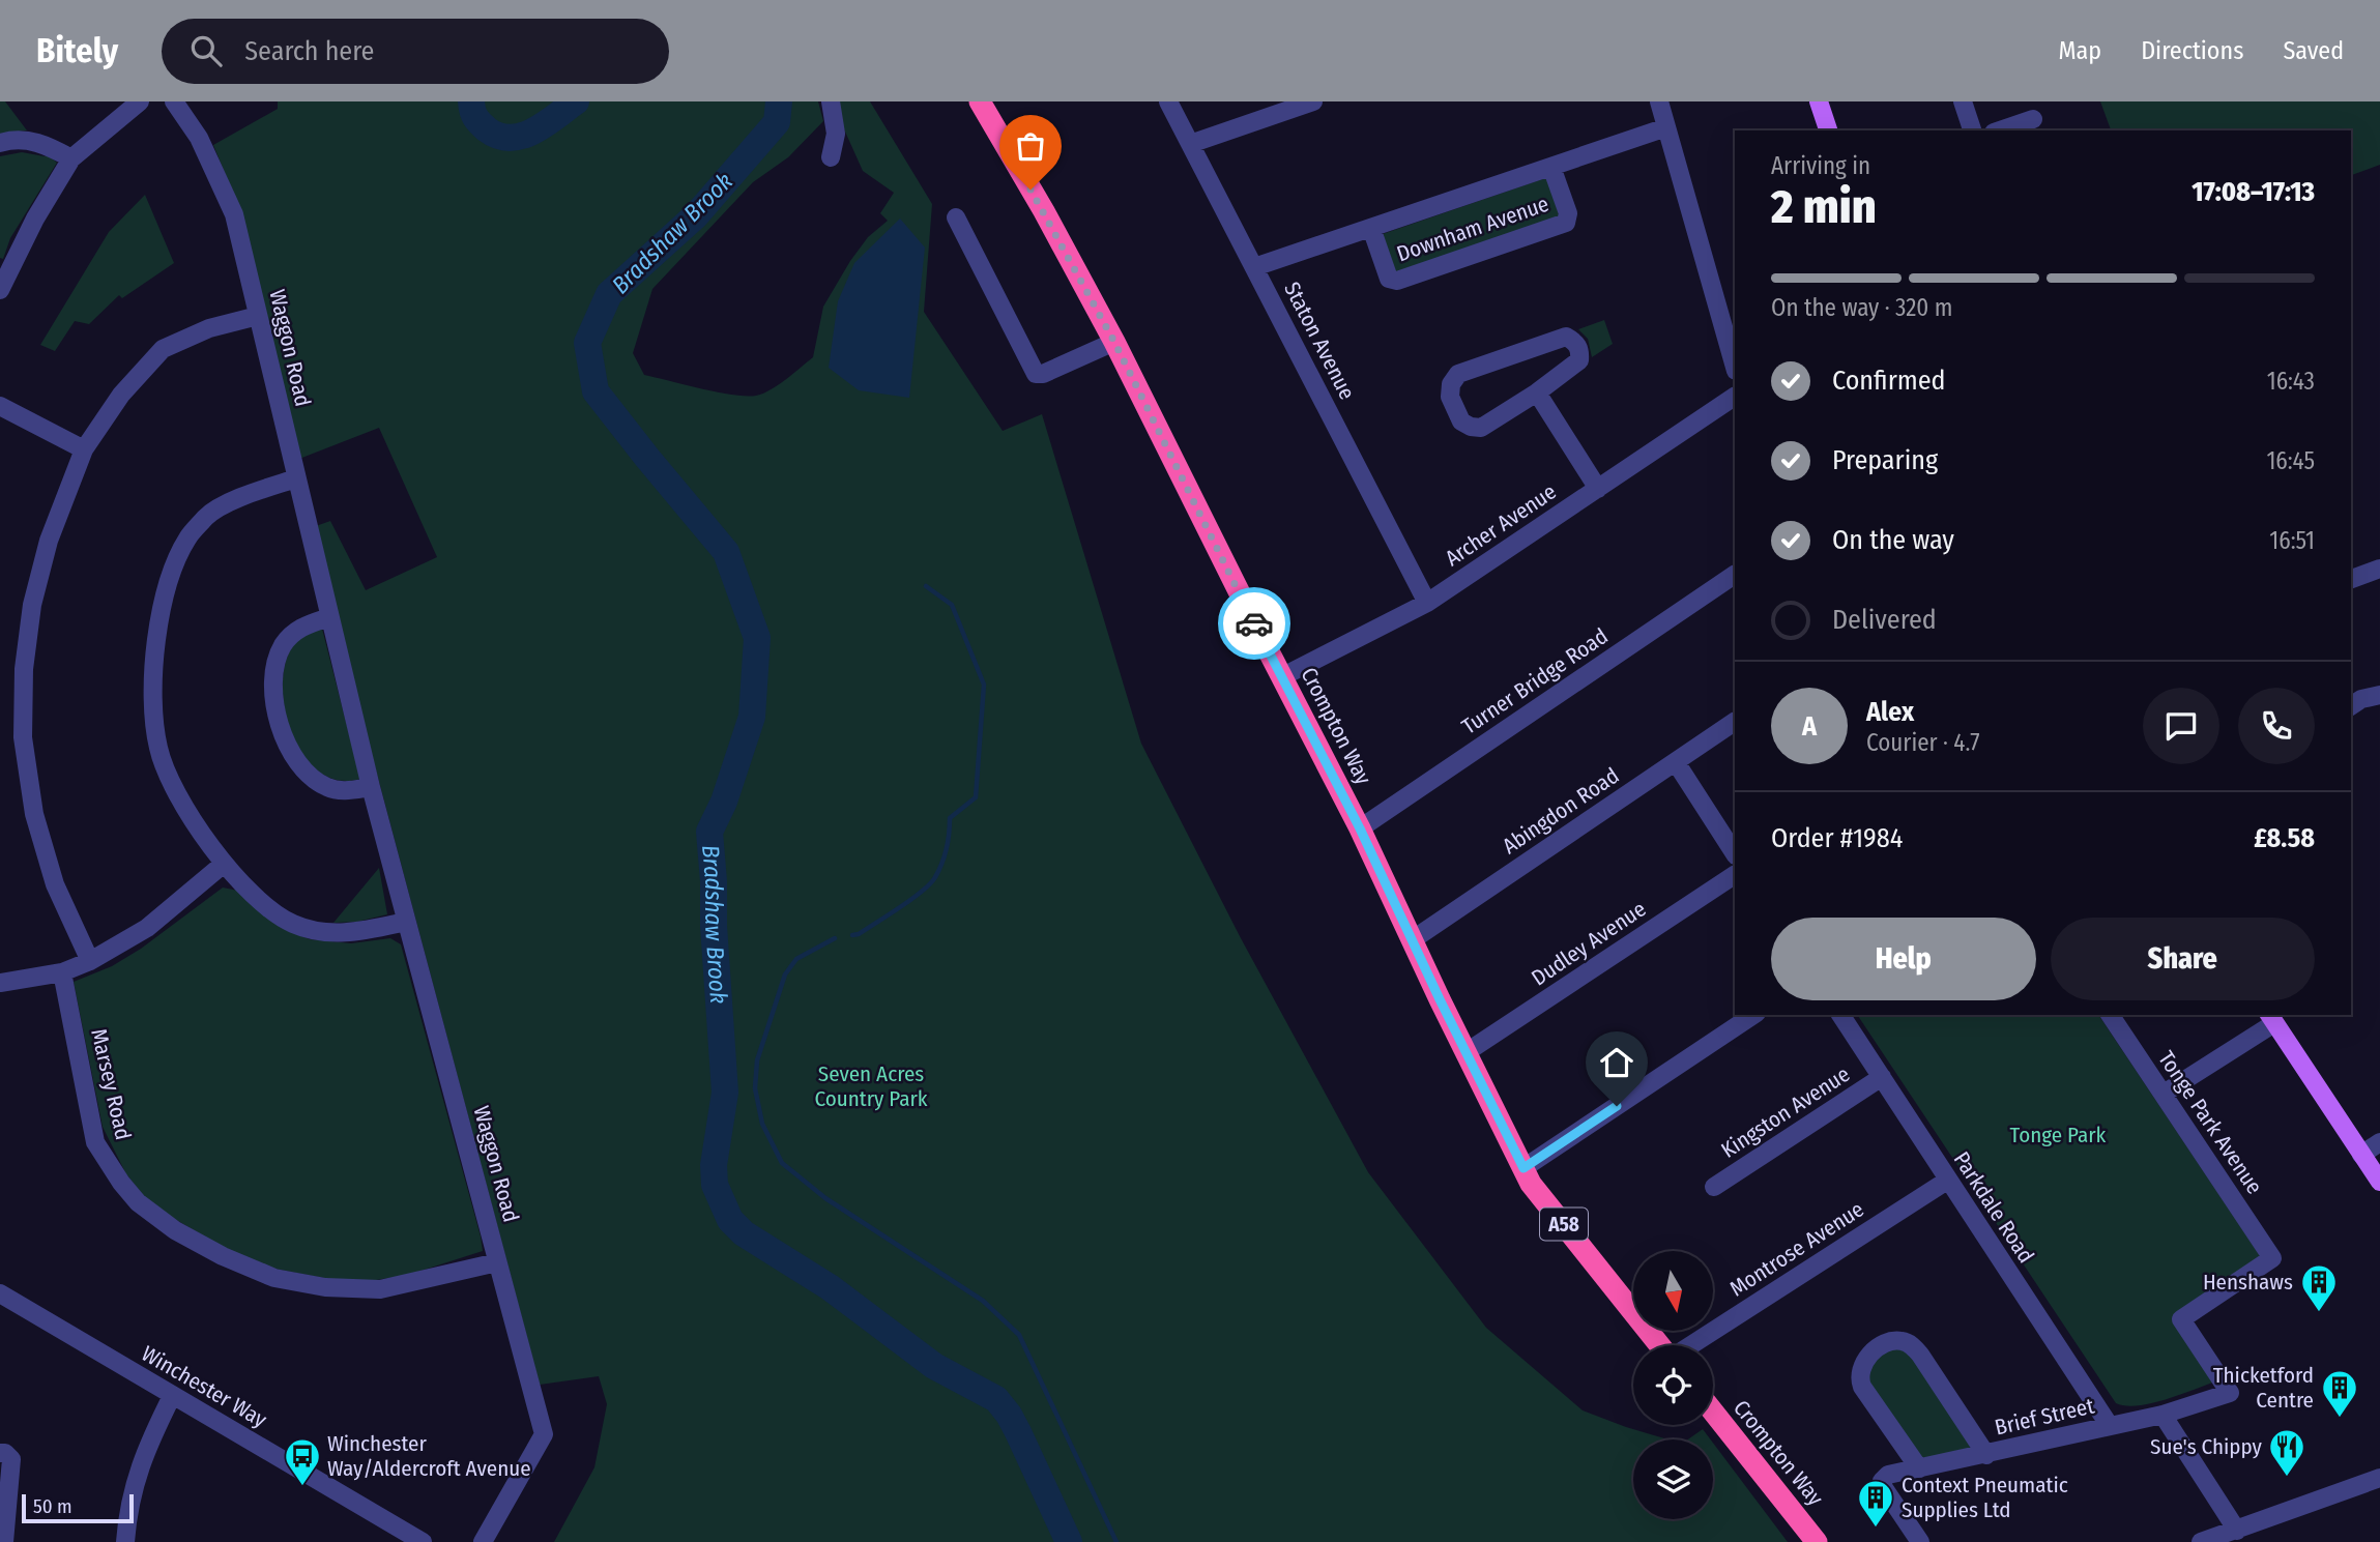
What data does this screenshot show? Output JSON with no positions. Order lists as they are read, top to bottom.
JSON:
{
  "streets": {
    "highway": ["Crompton Way", "A58"],
    "street": [
      "Downham Avenue",
      "Staton Avenue",
      "Waggon Road",
      "Archer Avenue",
      "Turner Bridge Road",
      "Abingdon Road",
      "Dudley Avenue",
      "Marsey Road",
      "Kingston Avenue",
      "Tonge Park Avenue",
      "Parkdale Road",
      "Montrose Avenue",
      "Winchester Way",
      "Brief Street"
    ]
  },
  "crossings": [
    ["Downham Avenue", "Staton Avenue"],
    ["Staton Avenue", "Archer Avenue"],
    ["Waggon Road", "Marsey Road"],
    ["Archer Avenue", "Crompton Way"],
    ["Turner Bridge Road", "Crompton Way"],
    ["Crompton Way", "Abingdon Road"],
    ["Crompton Way", "Dudley Avenue"],
    ["Kingston Avenue", "Parkdale Road"],
    ["Tonge Park Avenue", "Brief Street"],
    ["Parkdale Road", "Montrose Avenue"],
    ["Parkdale Road", "Brief Street"]
  ],
  "water": ["Bradshaw Brook"],
  "parks": ["Seven Acres Country Park", "Tonge Park"],
  "places": {
    "building": ["Henshaws", "Thicketford Centre", "Context Pneumatic Supplies Ltd"],
    "restaurant": ["Sue's Chippy"],
    "bus stop": ["Winchester Way/Aldercroft Avenue"]
  },
  "scale_bar": "50 m",
  "north": "bottom",
  "page": {
    "header": "Bitely",
    "search": "Search here",
    "nav": ["Map", "Directions", "Saved"],
    "heading": ["2 min", "Arriving in", "17:08–17:13"],
    "panel": [
      "Alex",
      "Courier · 4.7",
      "Order #1984",
      "£8.58"
    ],
    "bar": "On the way · 320 m",
    "list": [
      ["Confirmed", "16:43"],
      ["Preparing", "16:45"],
      ["On the way", "16:51"],
      "Delivered"
    ],
    "round": "A",
    "buttons": ["Help", "Share"],
    "scale": "50 m"
  }
}
